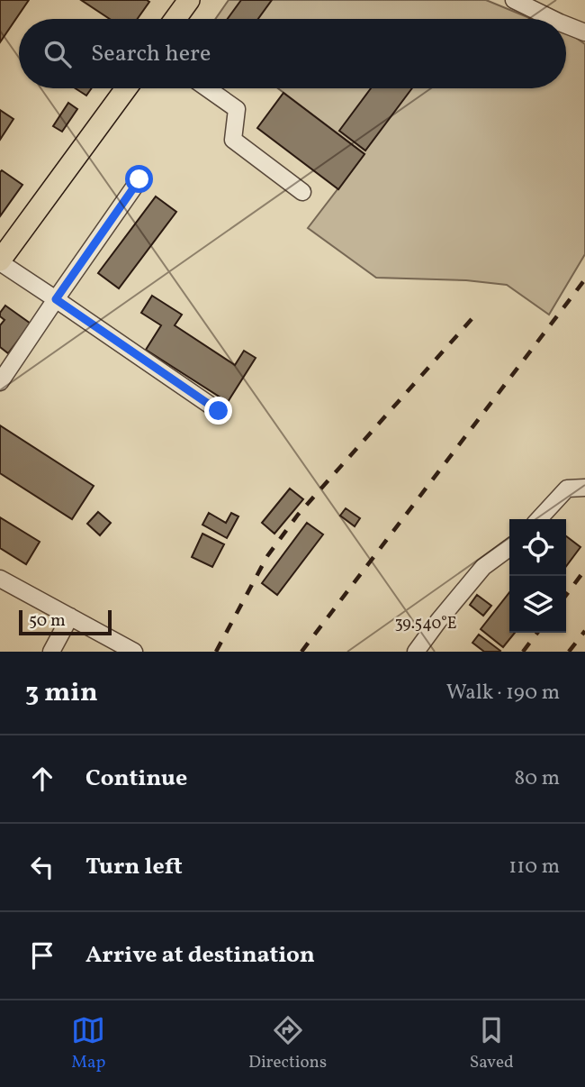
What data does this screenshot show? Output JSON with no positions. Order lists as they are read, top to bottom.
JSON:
{
  "scale_bar": "50 m",
  "page": {
    "search": "Search here",
    "scale": "50 m",
    "heading": ["3 min", "Walk · 190 m"],
    "list": [
      ["Continue", "80 m"],
      ["Turn left", "110 m"],
      "Arrive at destination"
    ],
    "nav": ["Map", "Directions", "Saved"]
  },
  "coordinates": ["39.540°E"]
}
